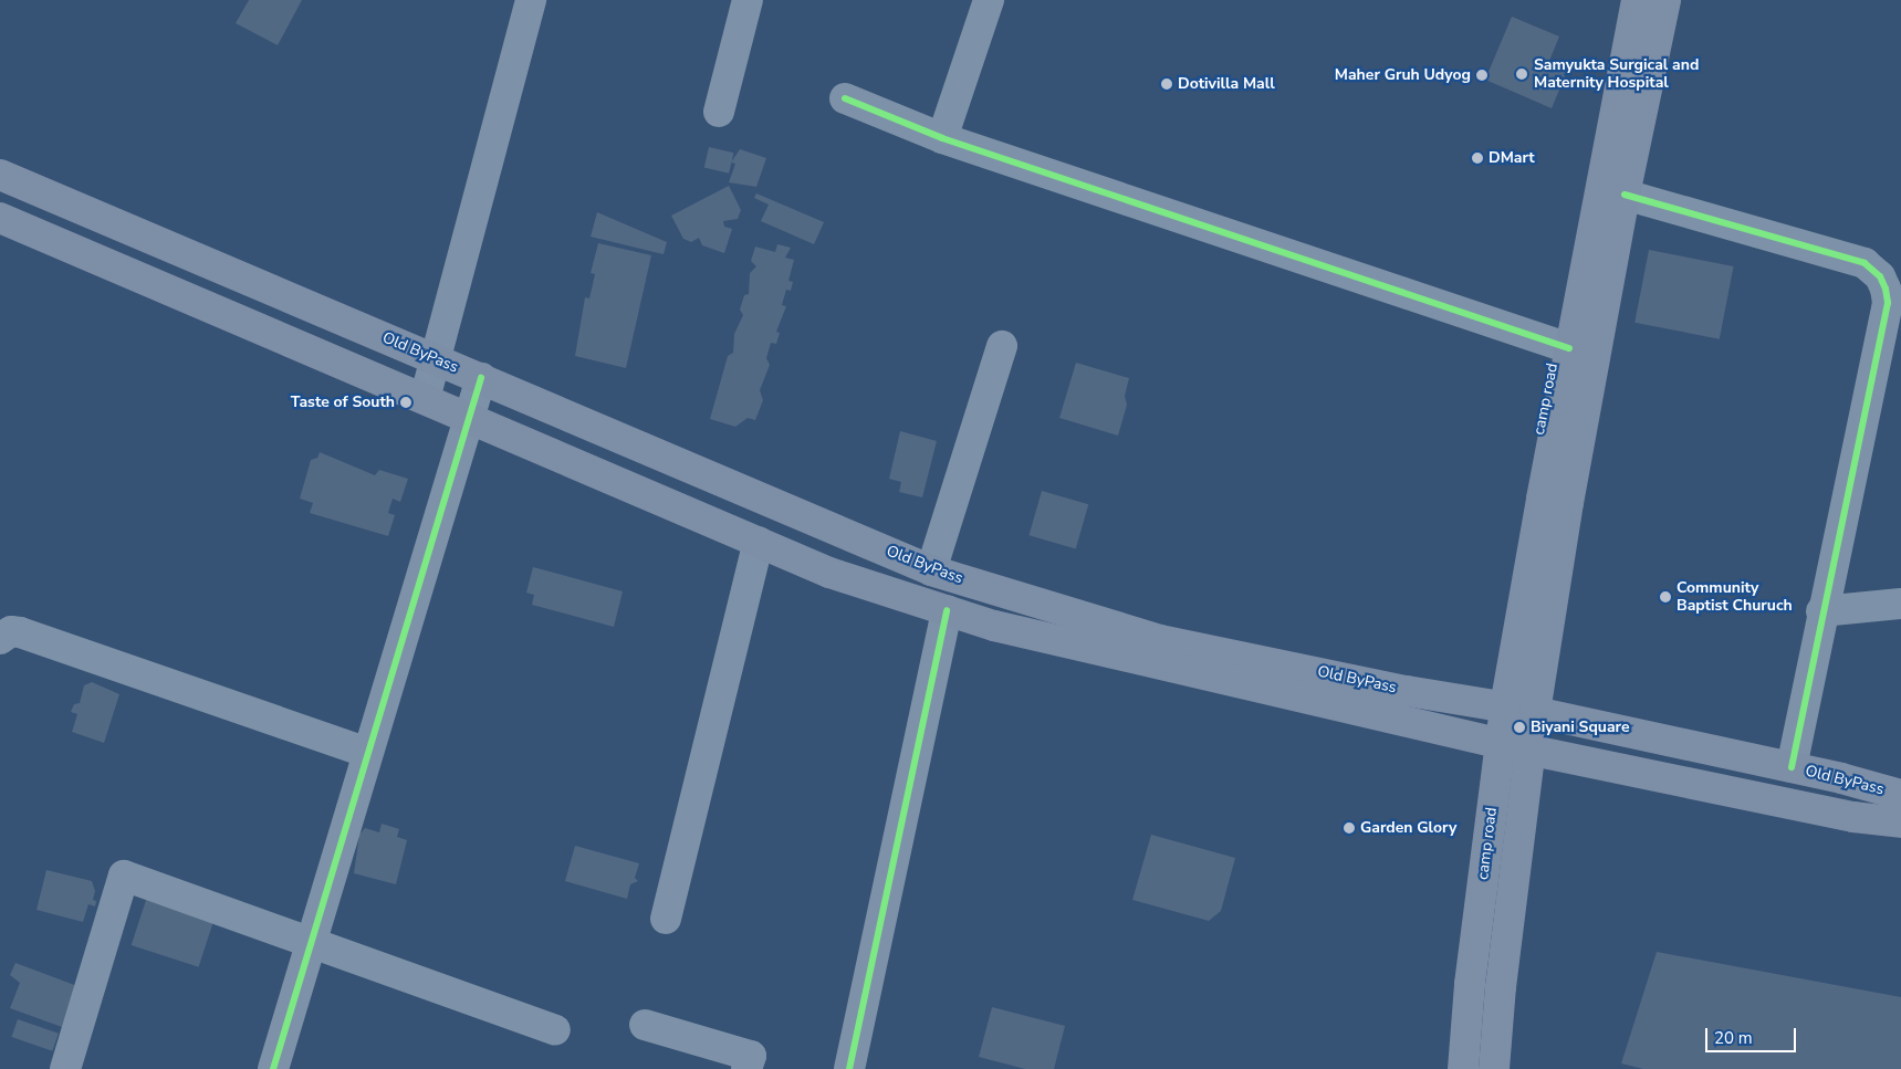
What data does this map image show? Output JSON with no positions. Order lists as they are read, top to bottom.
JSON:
{
  "streets": {
    "main road": ["Old ByPass", "camp road"]
  },
  "crossings": [
    ["Old ByPass", "camp road"]
  ],
  "places": [
    "Samyukta Surgical and Maternity Hospital",
    "Maher Gruh Udyog",
    "Dotivilla Mall",
    "DMart",
    "Taste of South",
    "Community Baptist Churuch",
    "Biyani Square",
    "Garden Glory"
  ],
  "scale_bar": "20 m"
}
